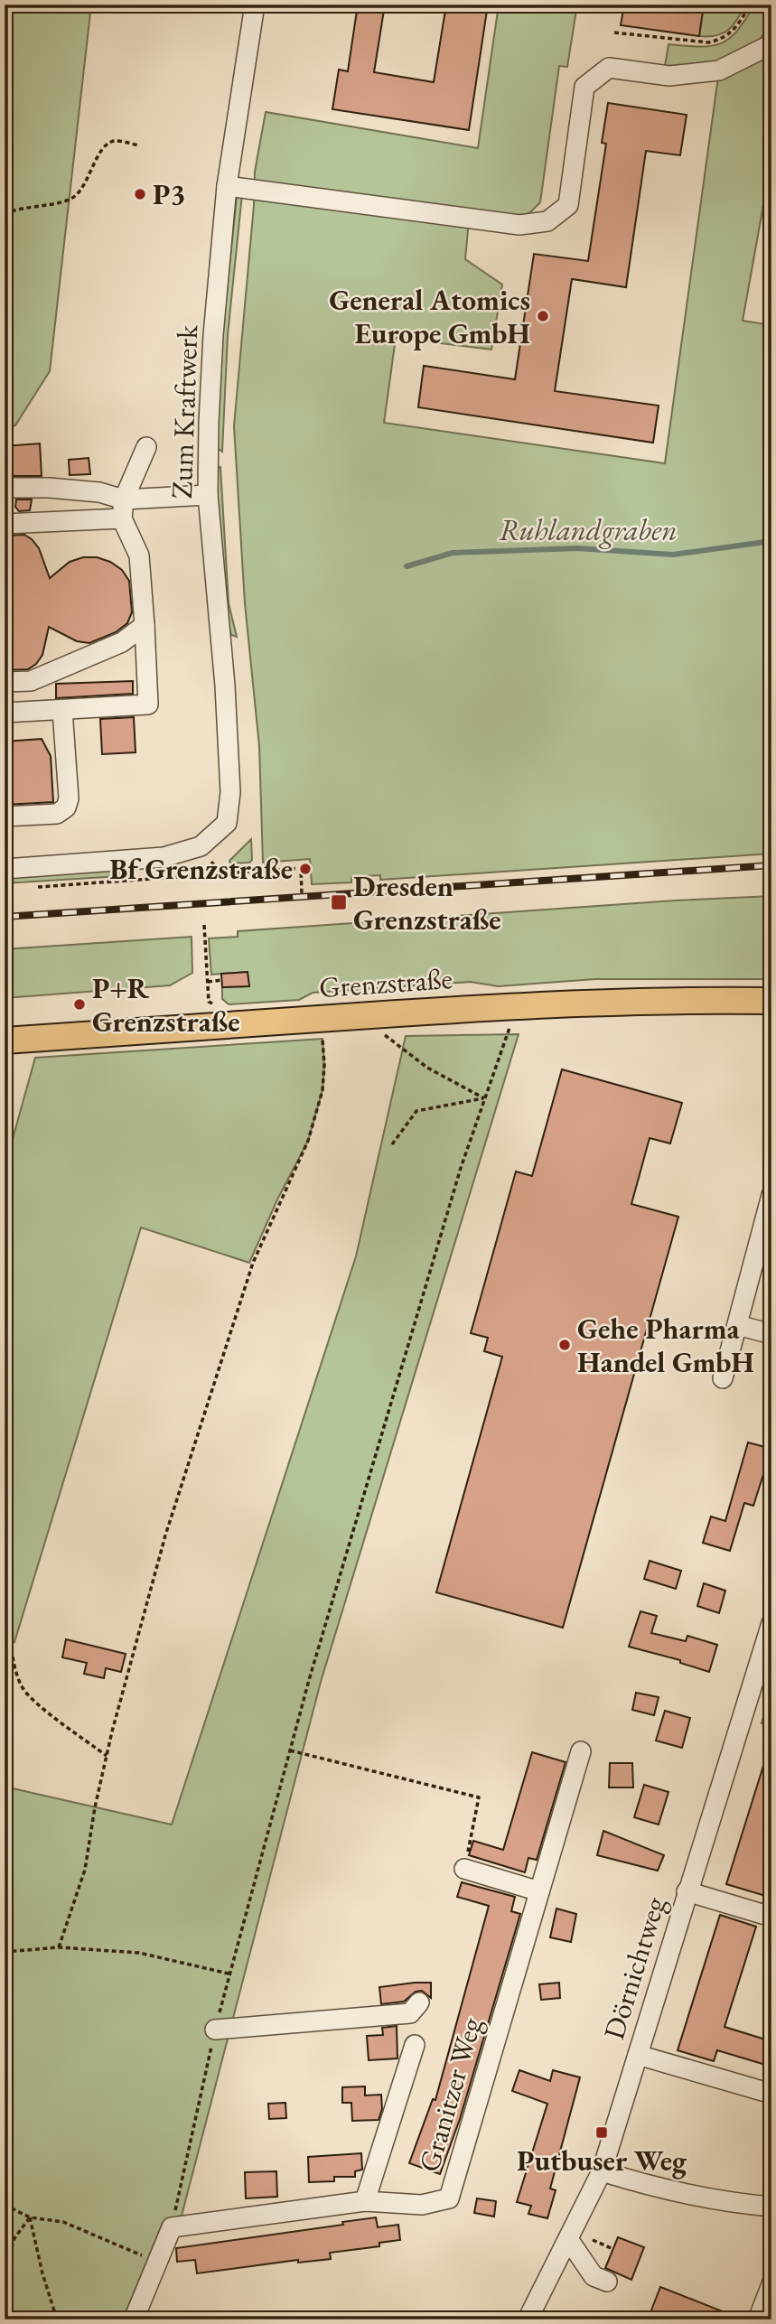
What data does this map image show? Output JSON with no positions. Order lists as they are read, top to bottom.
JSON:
{
  "streets": {
    "main road": ["Grenzstraße"],
    "street": ["Zum Kraftwerk", "Dörnichtweg", "Granitzer Weg"]
  },
  "water": ["Ruhlandgraben"],
  "places": {
    "other": [
      "P3",
      "General Atomics Europe GmbH",
      "Bf Grenzstraße",
      "P+R Grenzstraße",
      "Gehe Pharma Handel GmbH"
    ],
    "transit": ["Dresden Grenzstraße", "Putbuser Weg"]
  }
}
